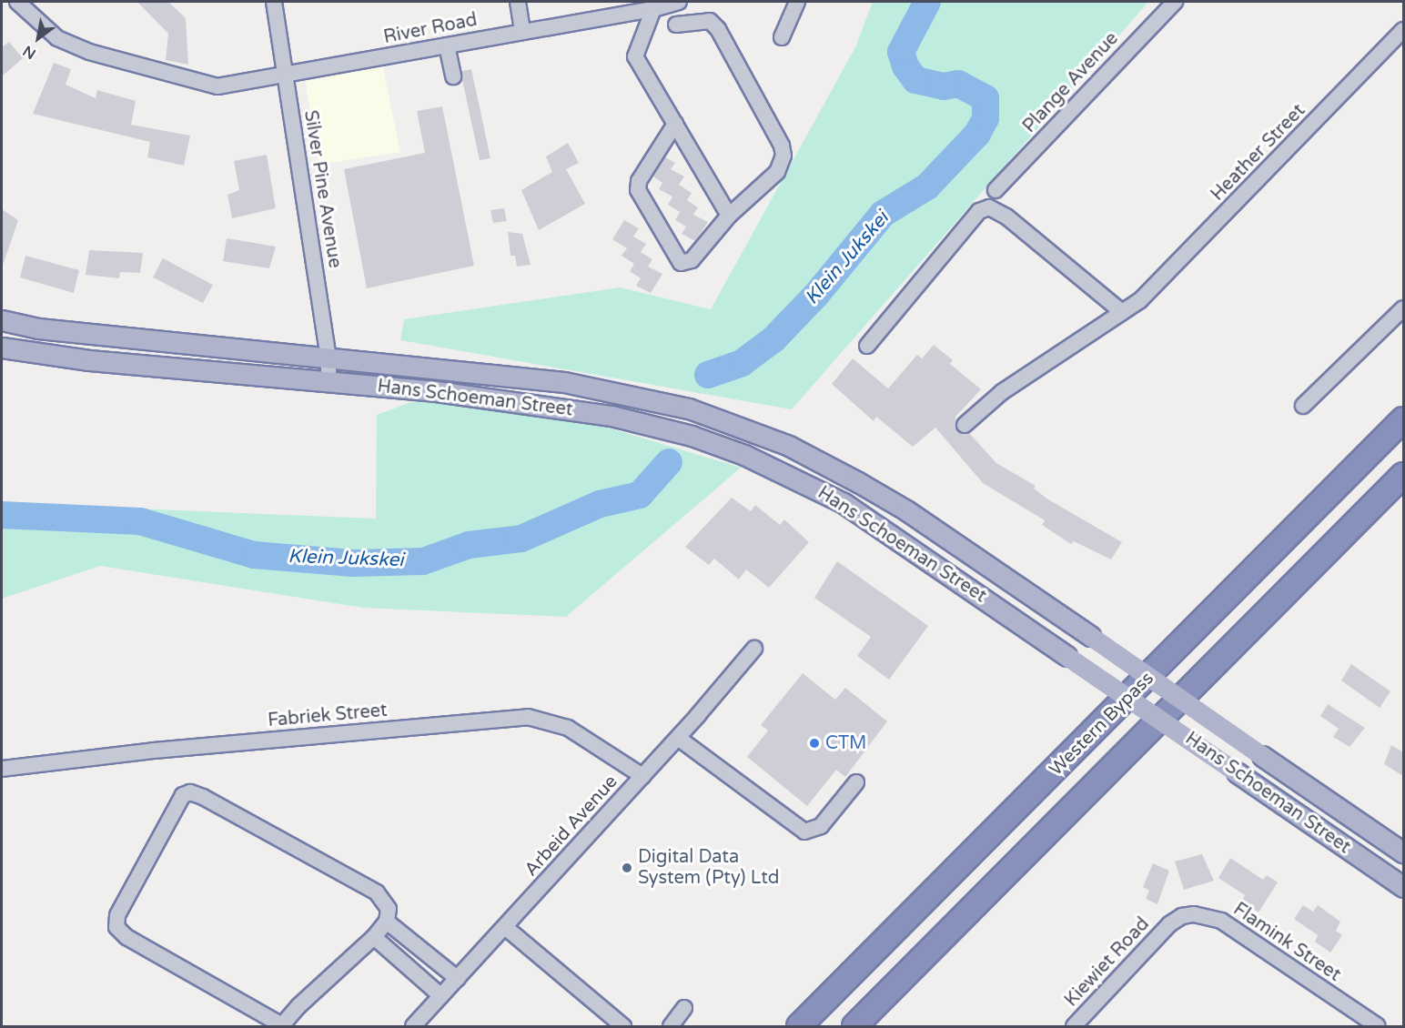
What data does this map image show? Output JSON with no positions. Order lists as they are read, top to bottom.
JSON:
{
  "streets": {
    "highway": ["Western Bypass"],
    "main road": ["Hans Schoeman Street"],
    "street": [
      "River Road",
      "Plange Avenue",
      "Heather Street",
      "Silver Pine Avenue",
      "Fabriek Street",
      "Arbeid Avenue",
      "Flamink Street",
      "Kiewiet Road"
    ]
  },
  "crossings": [
    ["River Road", "Silver Pine Avenue"],
    ["Silver Pine Avenue", "Hans Schoeman Street"],
    ["Fabriek Street", "Arbeid Avenue"],
    ["Flamink Street", "Kiewiet Road"]
  ],
  "water": ["Klein Jukskei"],
  "places": ["CTM", "Digital Data System (Pty) Ltd"],
  "north": "bottom left"
}
